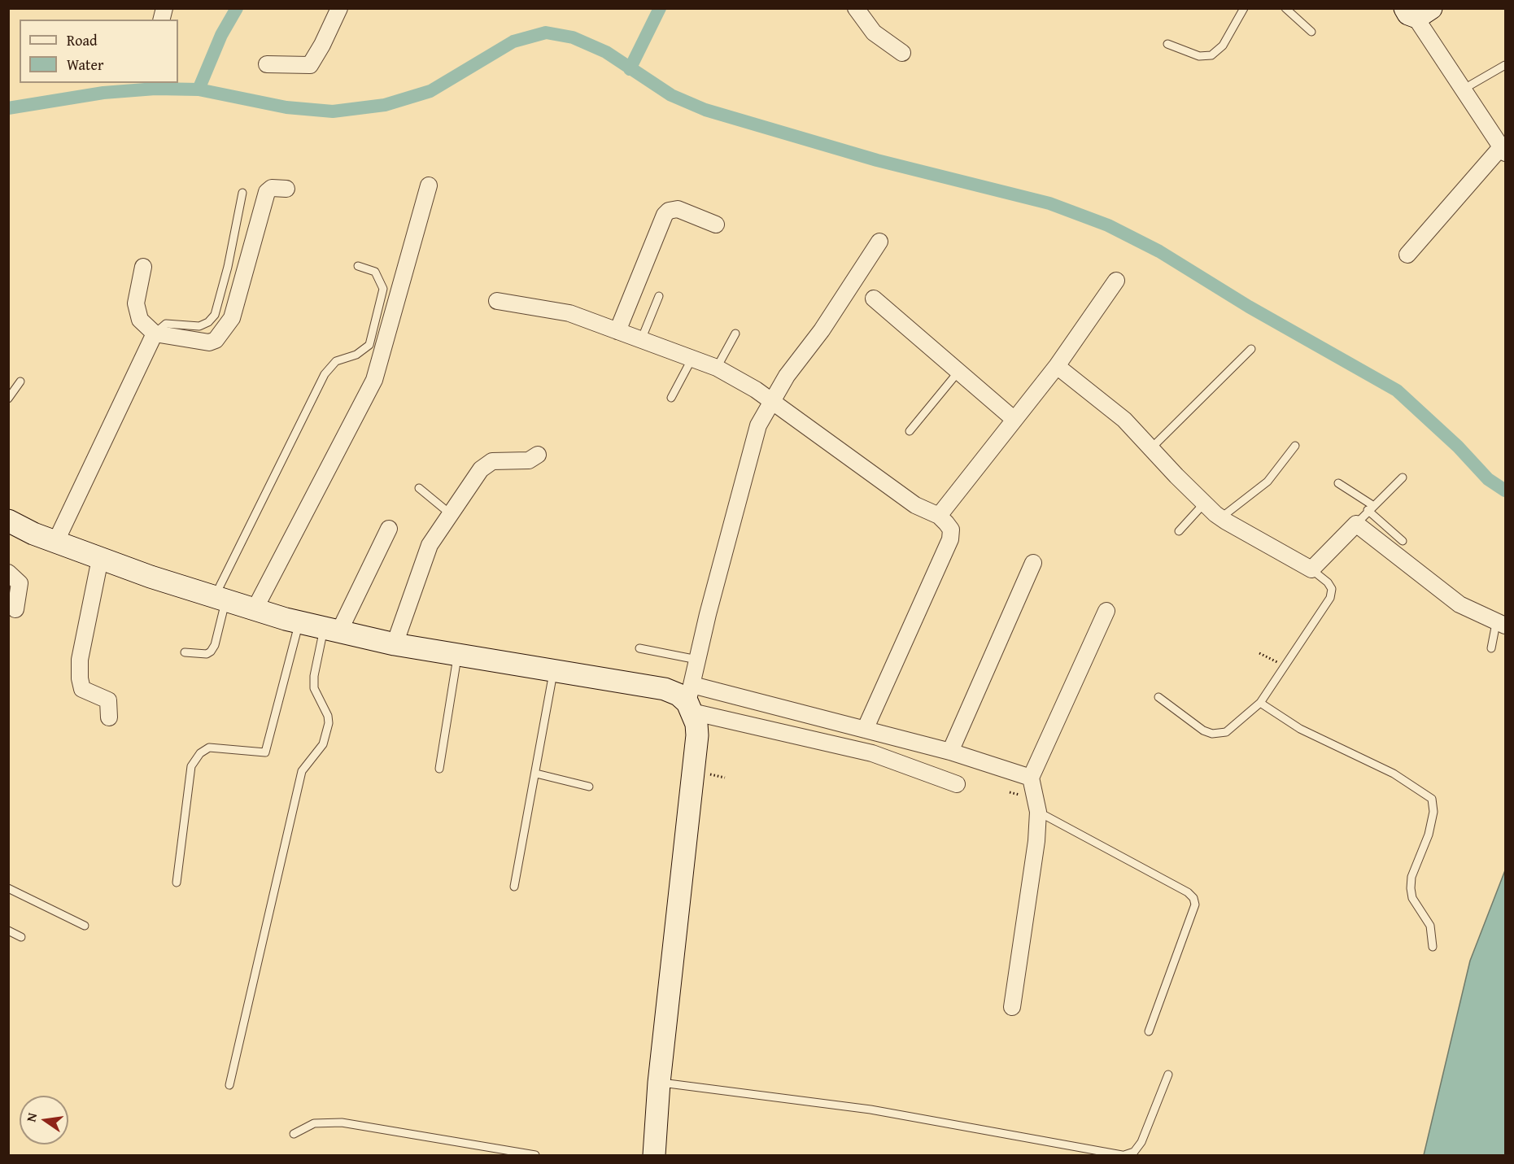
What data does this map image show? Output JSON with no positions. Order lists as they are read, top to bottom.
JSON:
{
  "legend": ["Road", "Water"],
  "north": "left"
}
